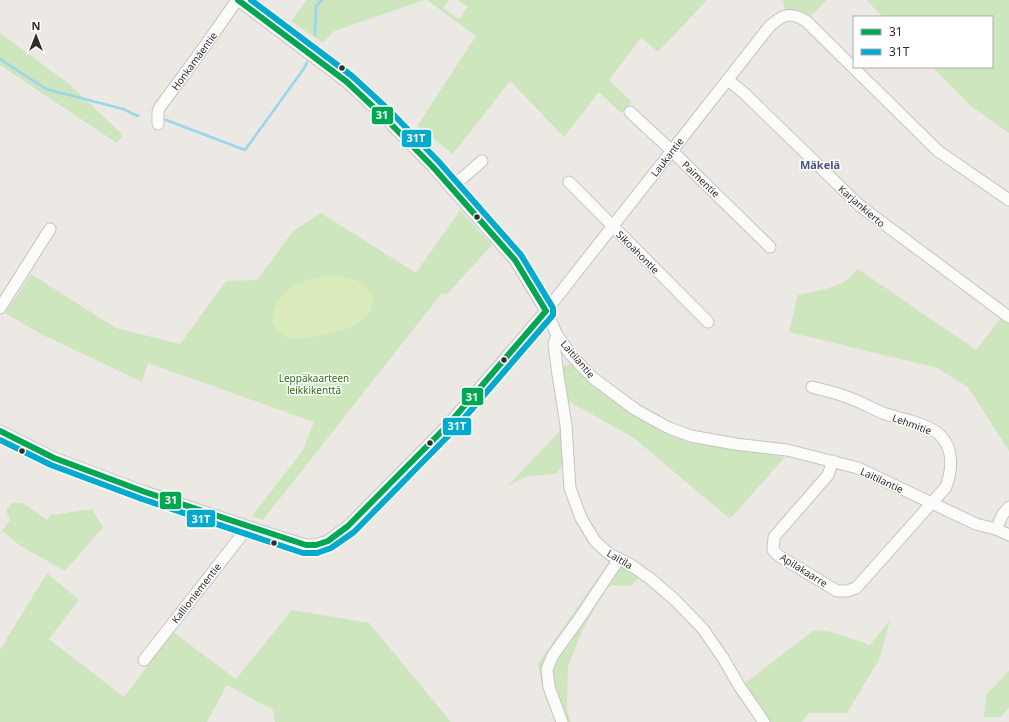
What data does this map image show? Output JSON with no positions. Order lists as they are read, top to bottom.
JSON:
{
  "streets": {
    "street": [
      "Honkamäentie",
      "Laukantie",
      "Paimentie",
      "Karjankierto",
      "Sikoahontie",
      "Laitilantie",
      "Lehmitie",
      "Laitila",
      "Apilakaarre",
      "Kallioniementie"
    ]
  },
  "crossings": [
    ["Honkamäentie", "Laitilantie"],
    ["Laukantie", "Paimentie"],
    ["Laukantie", "Karjankierto"],
    ["Laukantie", "Sikoahontie"],
    ["Laukantie", "Laitilantie"],
    ["Laukantie", "Kallioniementie"],
    ["Laitilantie", "Lehmitie"],
    ["Laitilantie", "Laitila"],
    ["Laitilantie", "Apilakaarre"],
    ["Lehmitie", "Apilakaarre"]
  ],
  "districts": ["Mäkelä"],
  "parks": ["Leppäkaarteen leikkikenttä"],
  "lines": ["transit line 31", "transit line 31T"],
  "legend": ["31", "31T"],
  "north": "top"
}
